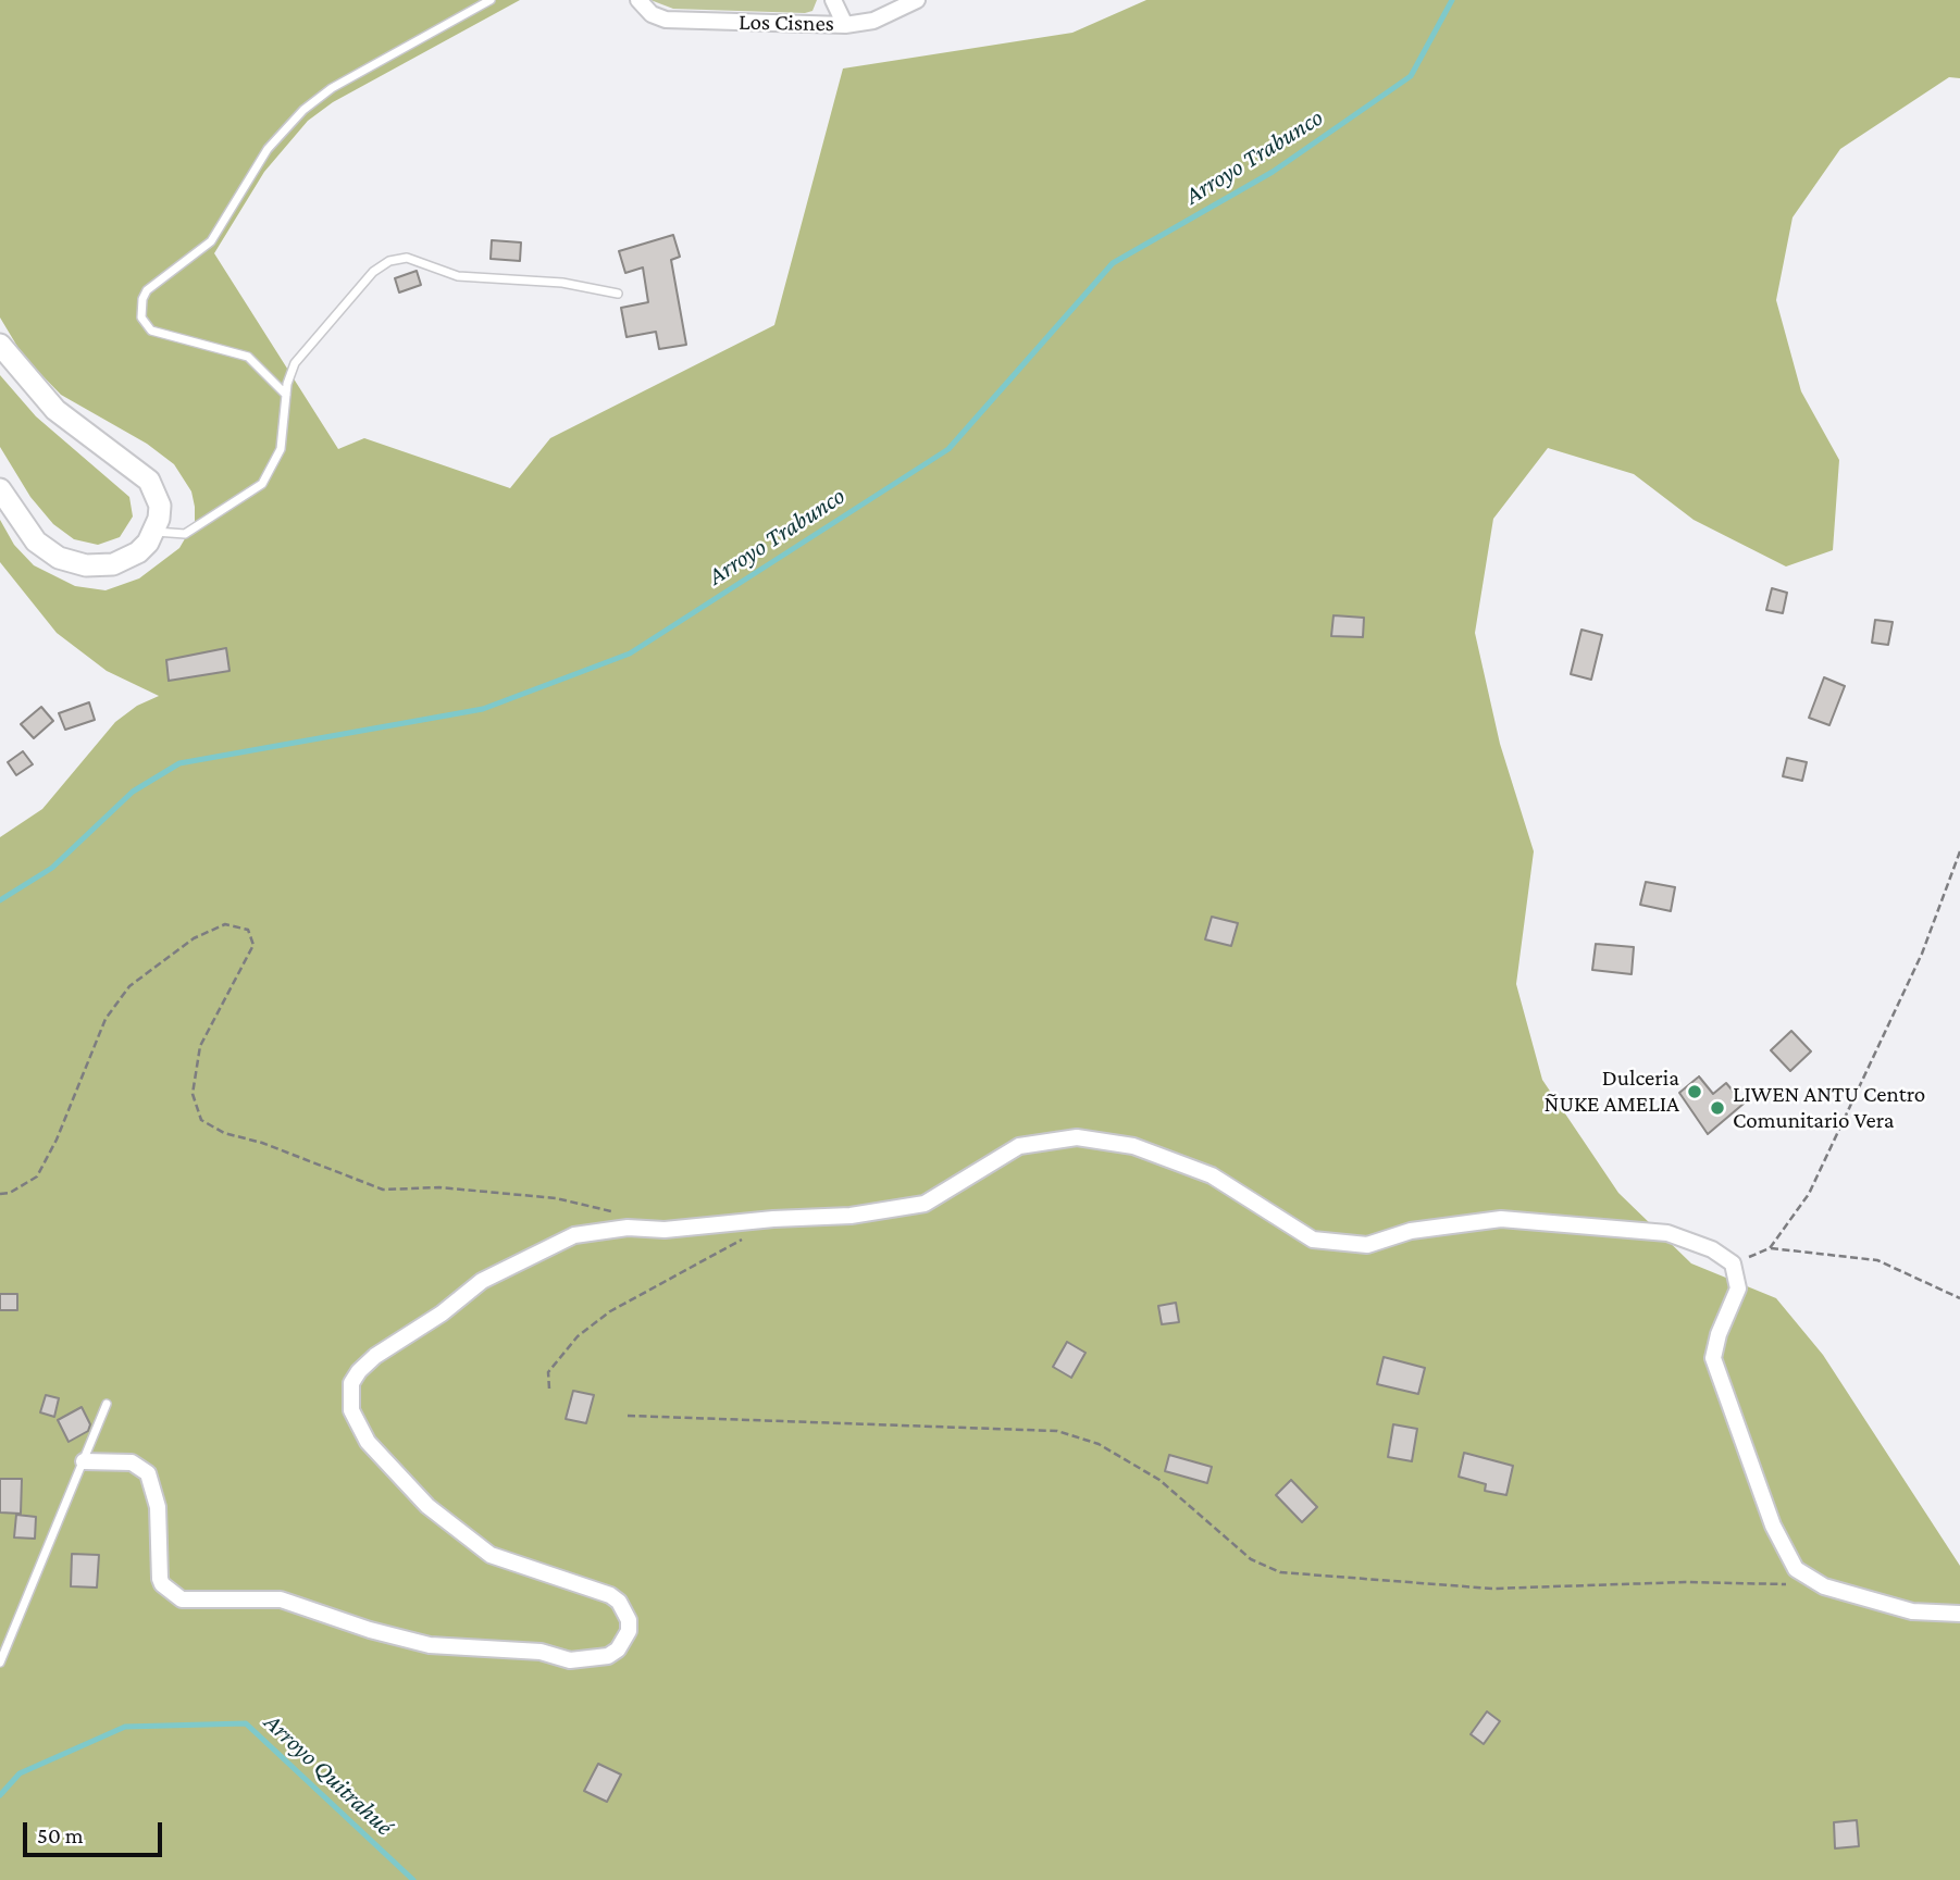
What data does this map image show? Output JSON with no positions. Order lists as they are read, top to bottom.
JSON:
{
  "streets": {
    "street": ["Los Cisnes"]
  },
  "water": ["Arroyo Trabunco", "Arroyo Quitrahué"],
  "places": ["Dulceria ÑUKE AMELIA", "LIWEN ANTU Centro Comunitario Vera"],
  "scale_bar": "50 m"
}
